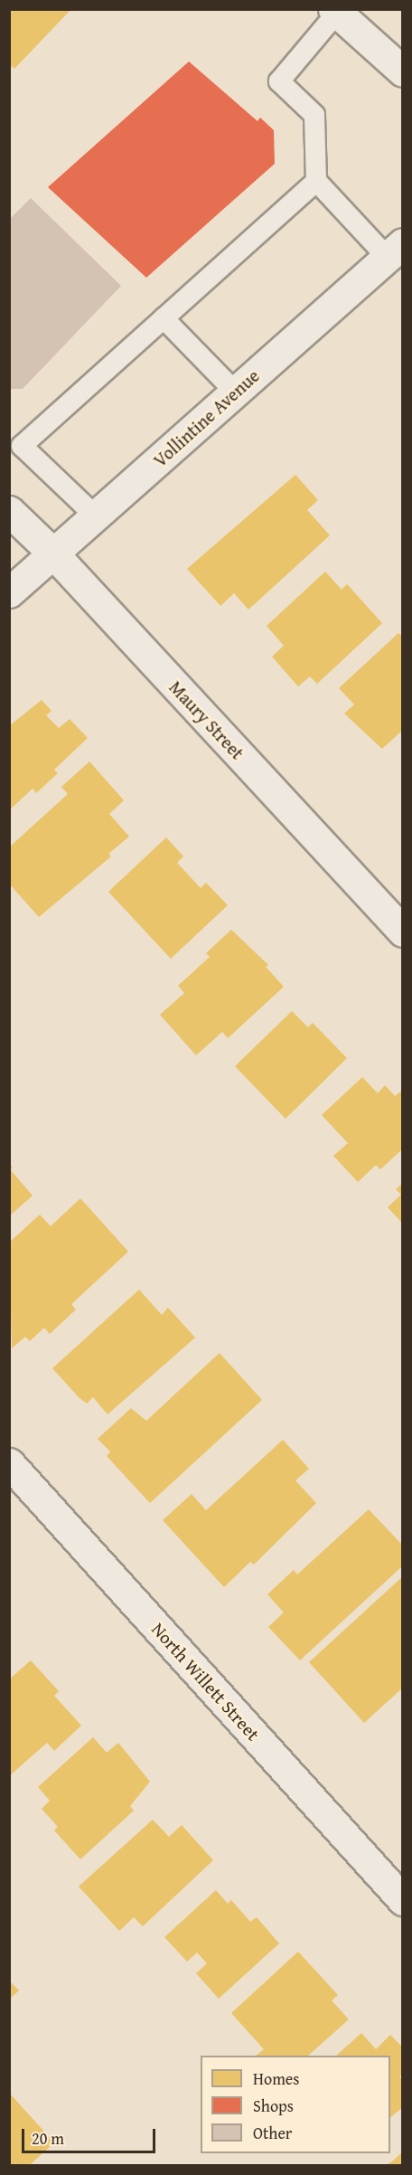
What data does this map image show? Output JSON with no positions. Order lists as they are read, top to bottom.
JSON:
{
  "streets": {
    "street": ["Vollintine Avenue", "Maury Street", "North Willett Street"]
  },
  "crossings": [
    ["Vollintine Avenue", "Maury Street"]
  ],
  "legend": ["Homes", "Shops", "Other"],
  "scale_bar": "20 m"
}
